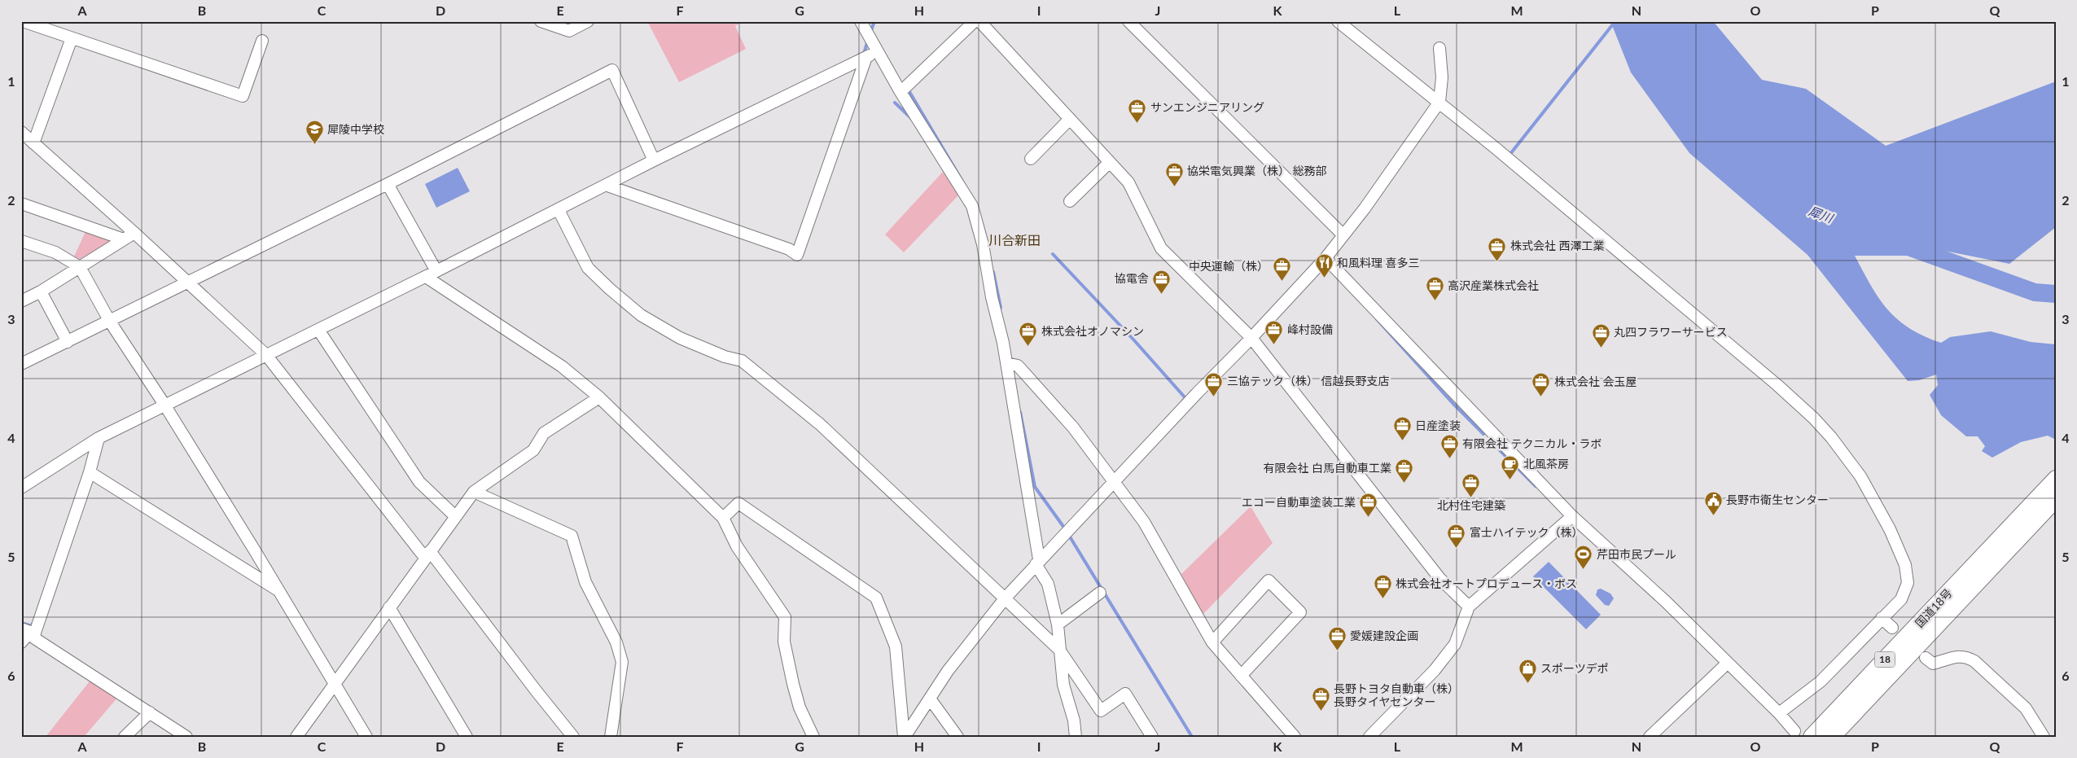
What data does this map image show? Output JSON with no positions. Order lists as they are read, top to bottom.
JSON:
{
  "streets": {
    "highway": ["国道18号", "18"]
  },
  "districts": ["川合新田"],
  "water": ["犀川"],
  "places": {
    "office": [
      "サンエンジニアリング",
      "協栄電気興業（株） 総務部",
      "株式会社 西澤工業",
      "中央運輸（株）",
      "協電舎",
      "高沢産業株式会社",
      "峰村設備",
      "株式会社オノマシン",
      "丸四フラワーサービス",
      "三協テック（株） 信越長野支店",
      "株式会社 会玉屋",
      "日産塗装",
      "有限会社 テクニカル・ラボ",
      "有限会社 白馬自動車工業",
      "北村住宅建築",
      "エコー自動車塗装工業",
      "富士ハイテック（株）",
      "株式会社オートプロデュース・ボス",
      "愛媛建設企画",
      "長野トヨタ自動車（株） 長野タイヤセンター"
    ],
    "school or university": ["犀陵中学校"],
    "restaurant": ["和風料理 喜多三"],
    "cafe": ["北風茶房"],
    "public building": ["長野市衛生センター"],
    "sports": ["芹田市民プール"],
    "shop": ["スポーツデポ"]
  },
  "grid": {
    "columns": [
      "A",
      "B",
      "C",
      "D",
      "E",
      "F",
      "G",
      "H",
      "I",
      "J",
      "K",
      "L",
      "M",
      "N",
      "O",
      "P",
      "Q"
    ],
    "rows": [
      "1",
      "2",
      "3",
      "4",
      "5",
      "6"
    ]
  }
}
